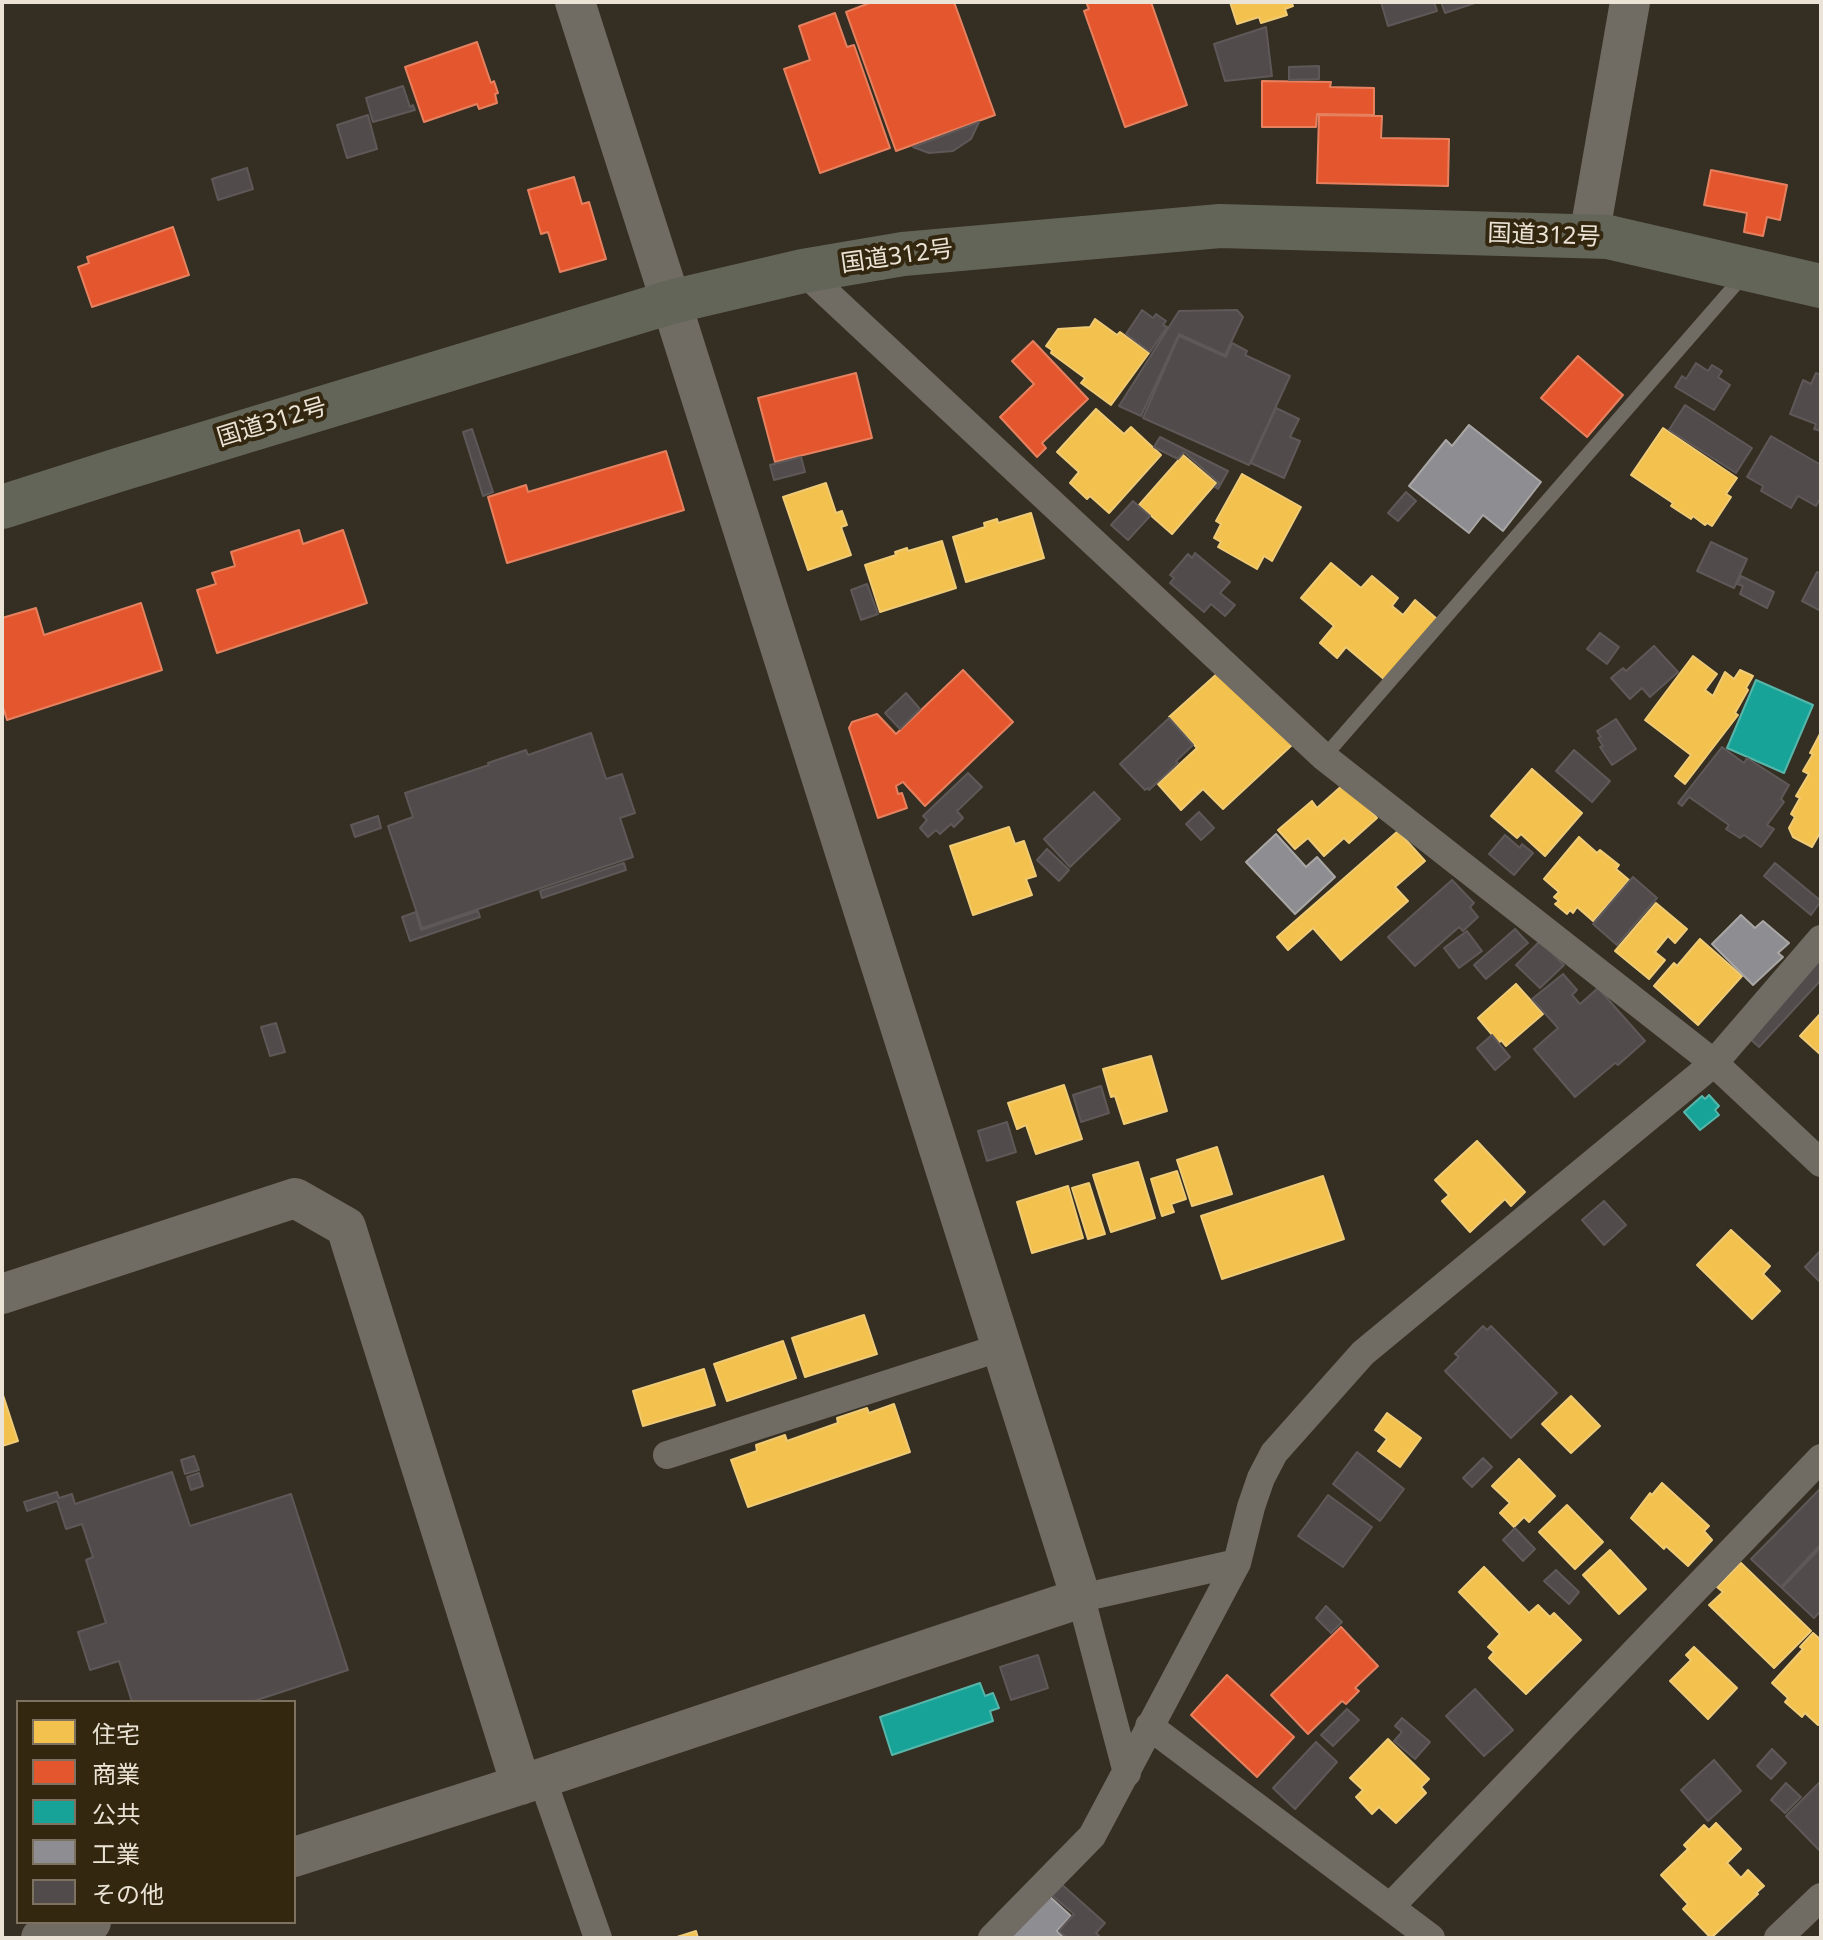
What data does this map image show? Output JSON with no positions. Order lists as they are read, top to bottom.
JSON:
{
  "streets": {
    "highway": ["国道312号"]
  },
  "legend": [
    "住宅",
    "商業",
    "公共",
    "工業",
    "その他"
  ]
}
